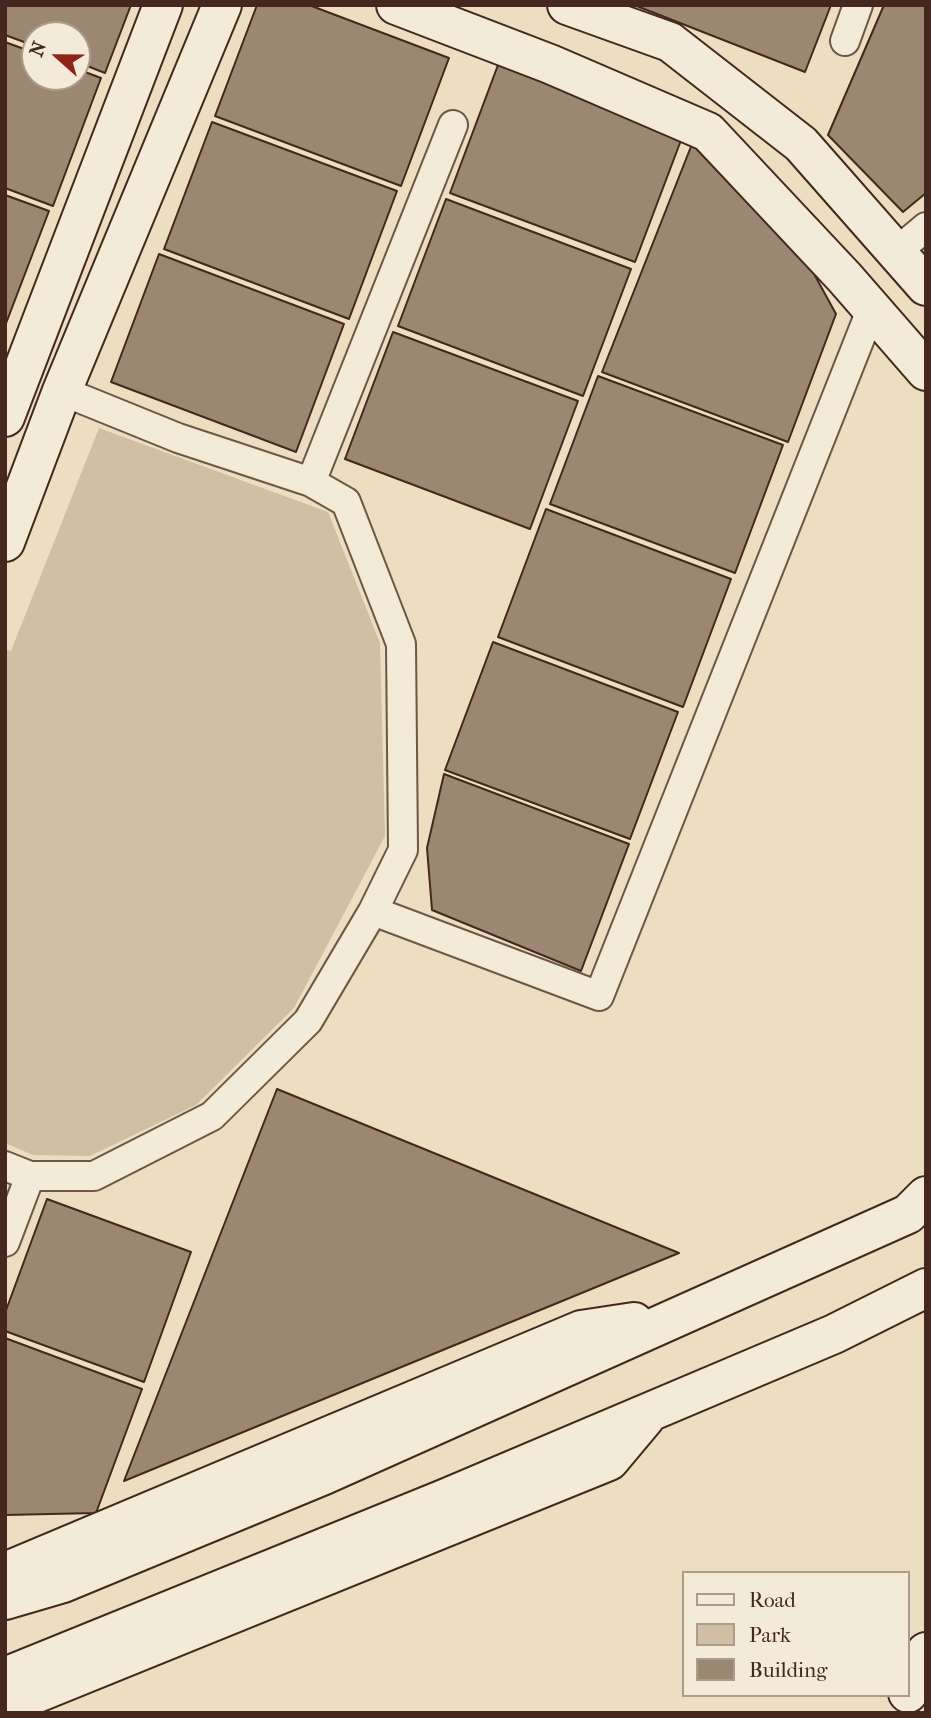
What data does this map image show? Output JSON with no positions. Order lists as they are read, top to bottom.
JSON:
{
  "legend": ["Road", "Park", "Building"],
  "north": "left"
}
